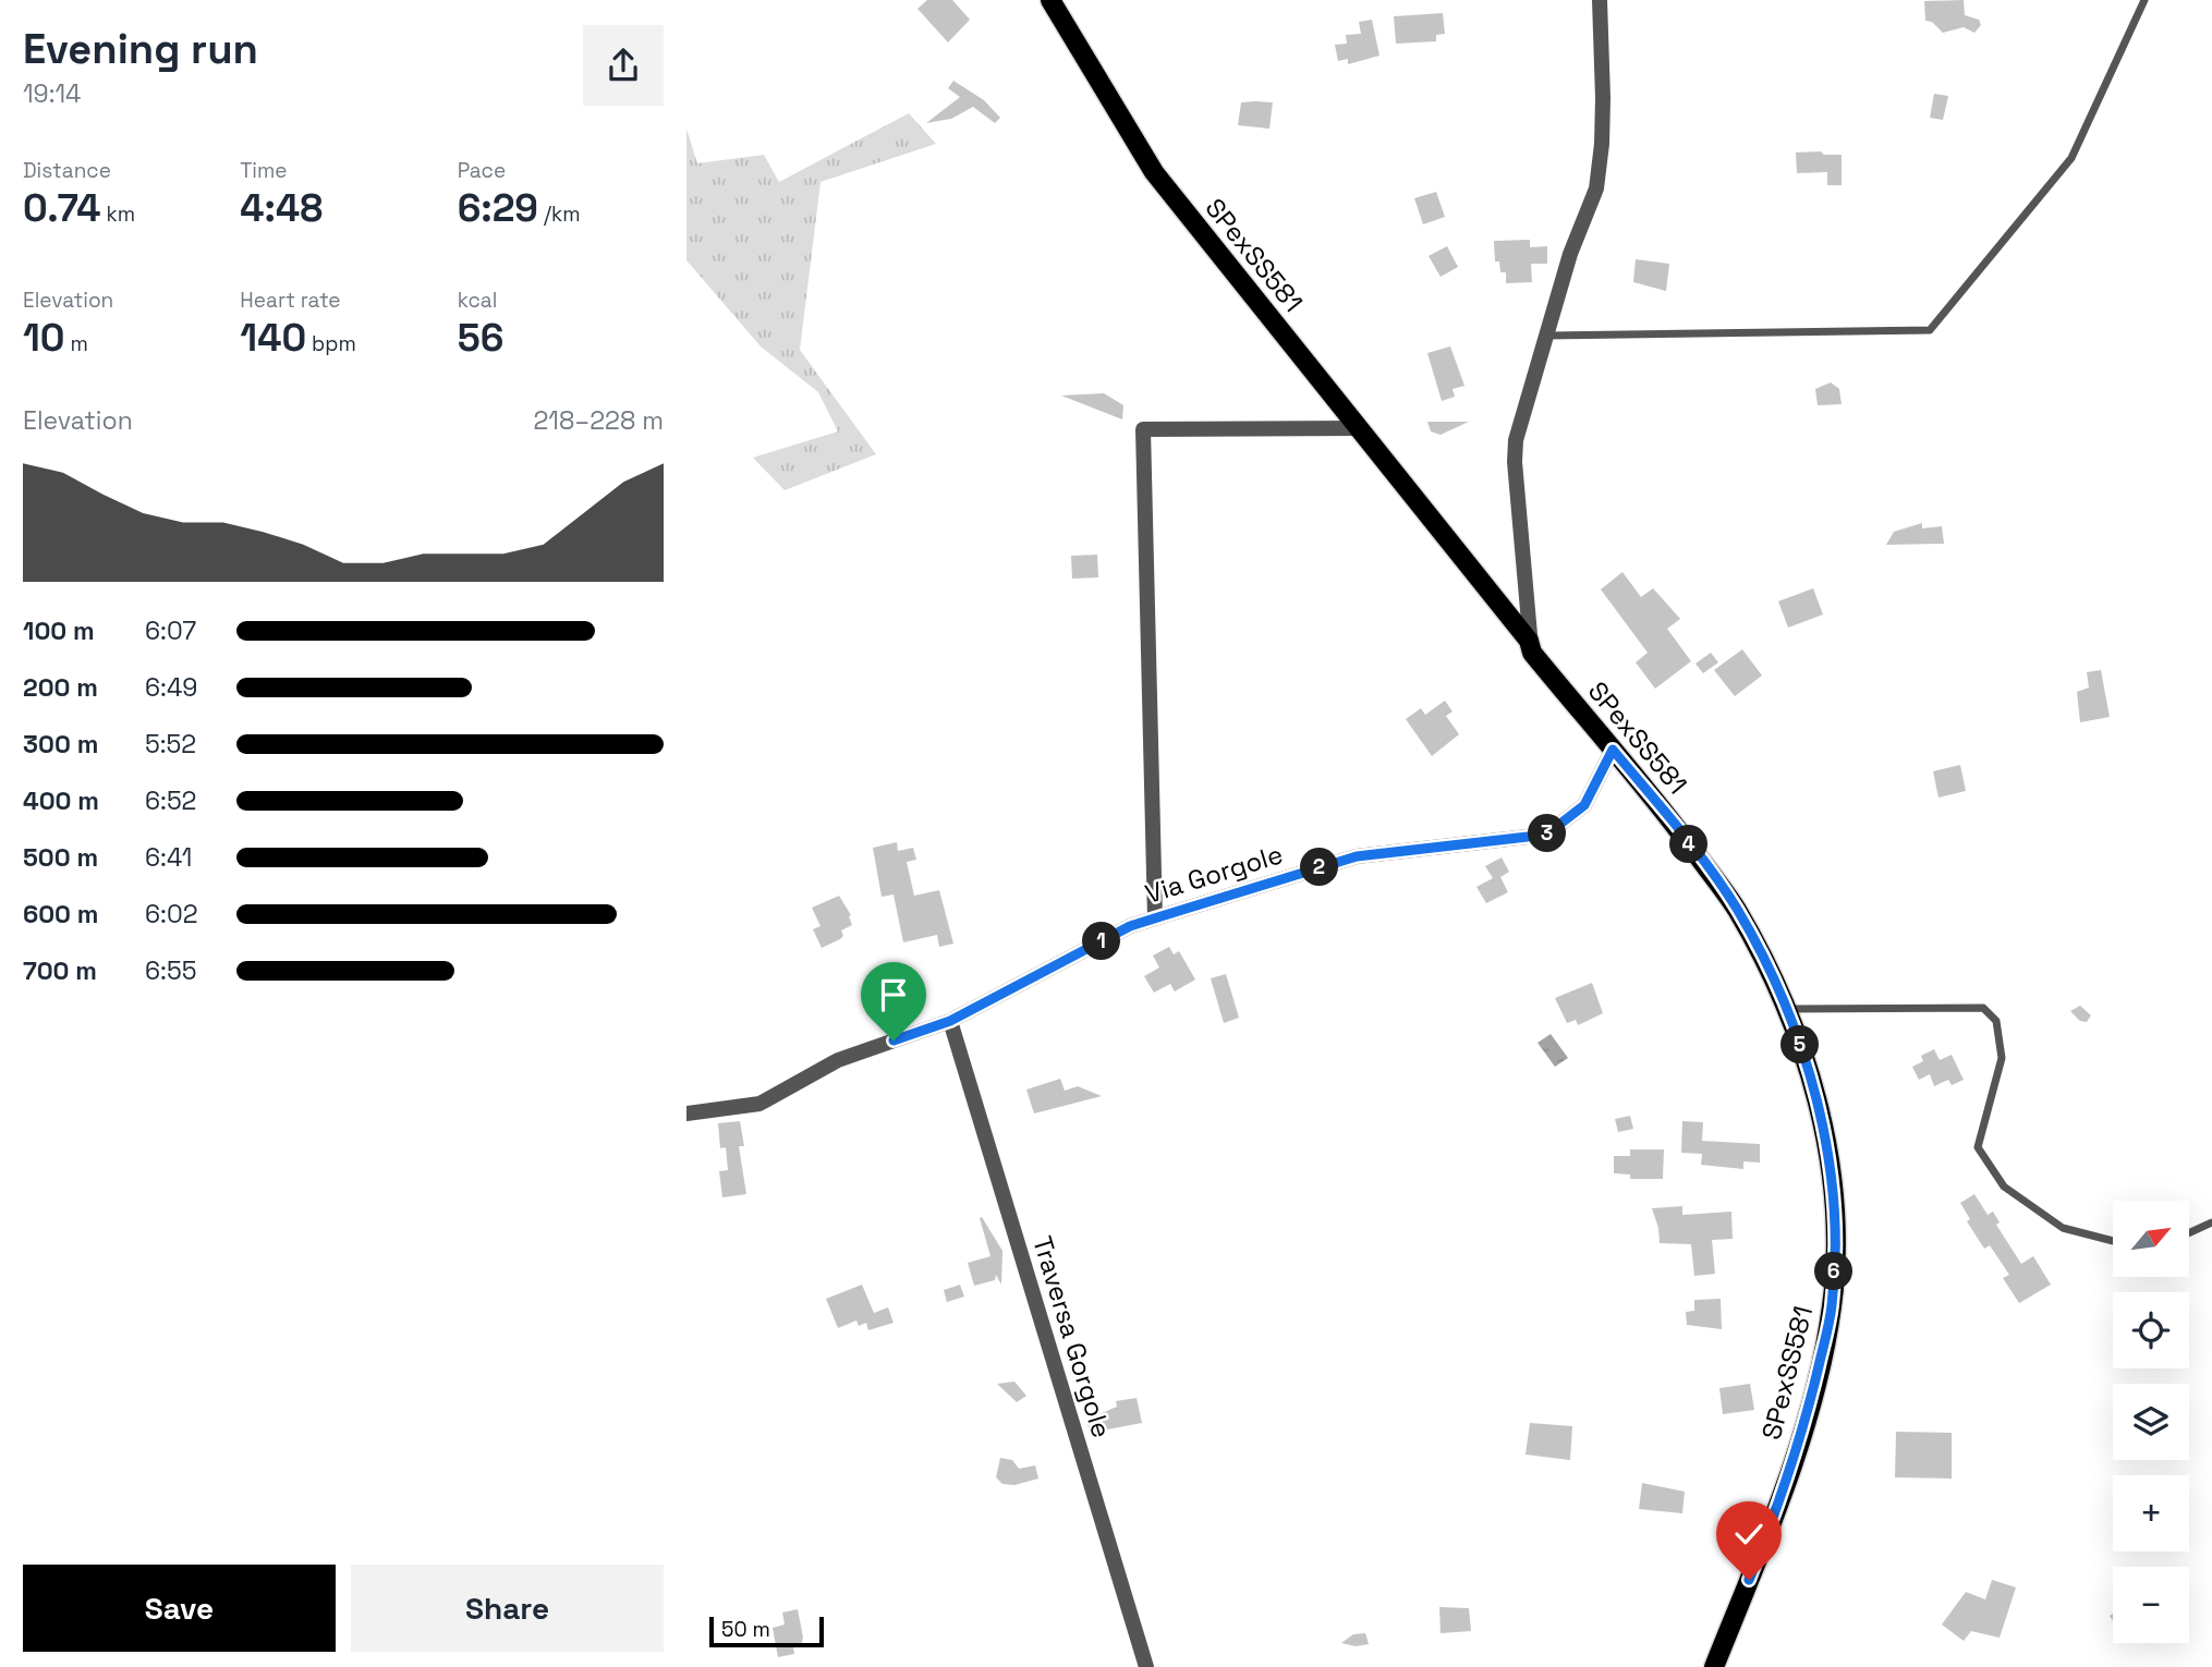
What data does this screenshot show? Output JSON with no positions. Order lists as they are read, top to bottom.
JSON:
{
  "streets": {
    "main road": ["SPexSS581"],
    "street": ["Via Gorgole", "Traversa Gorgole"]
  },
  "crossings": [
    ["SPexSS581", "Via Gorgole"],
    ["Via Gorgole", "Traversa Gorgole"]
  ],
  "scale_bar": "50 m",
  "north": "top right",
  "page": {
    "heading": ["Evening run", "19:14"],
    "stats": [
      ["Distance", "0.74 km"],
      ["Time", "4:48"],
      ["Pace", "6:29 /km"],
      ["Elevation", "10 m"],
      ["Heart rate", "140 bpm"],
      ["kcal", "56"]
    ],
    "chart": ["Elevation", "218–228 m"],
    "list": [
      {
        "name": "100 m",
        "note": "6:07"
      },
      {
        "name": "200 m",
        "note": "6:49"
      },
      {
        "name": "300 m",
        "note": "5:52"
      },
      {
        "name": "400 m",
        "note": "6:52"
      },
      {
        "name": "500 m",
        "note": "6:41"
      },
      {
        "name": "600 m",
        "note": "6:02"
      },
      {
        "name": "700 m",
        "note": "6:55"
      }
    ],
    "pins": [
      "3",
      "4",
      "2",
      "1",
      "5",
      "6"
    ],
    "map_buttons": ["+", "−"],
    "buttons": ["Save", "Share"],
    "scale": "50 m"
  }
}
